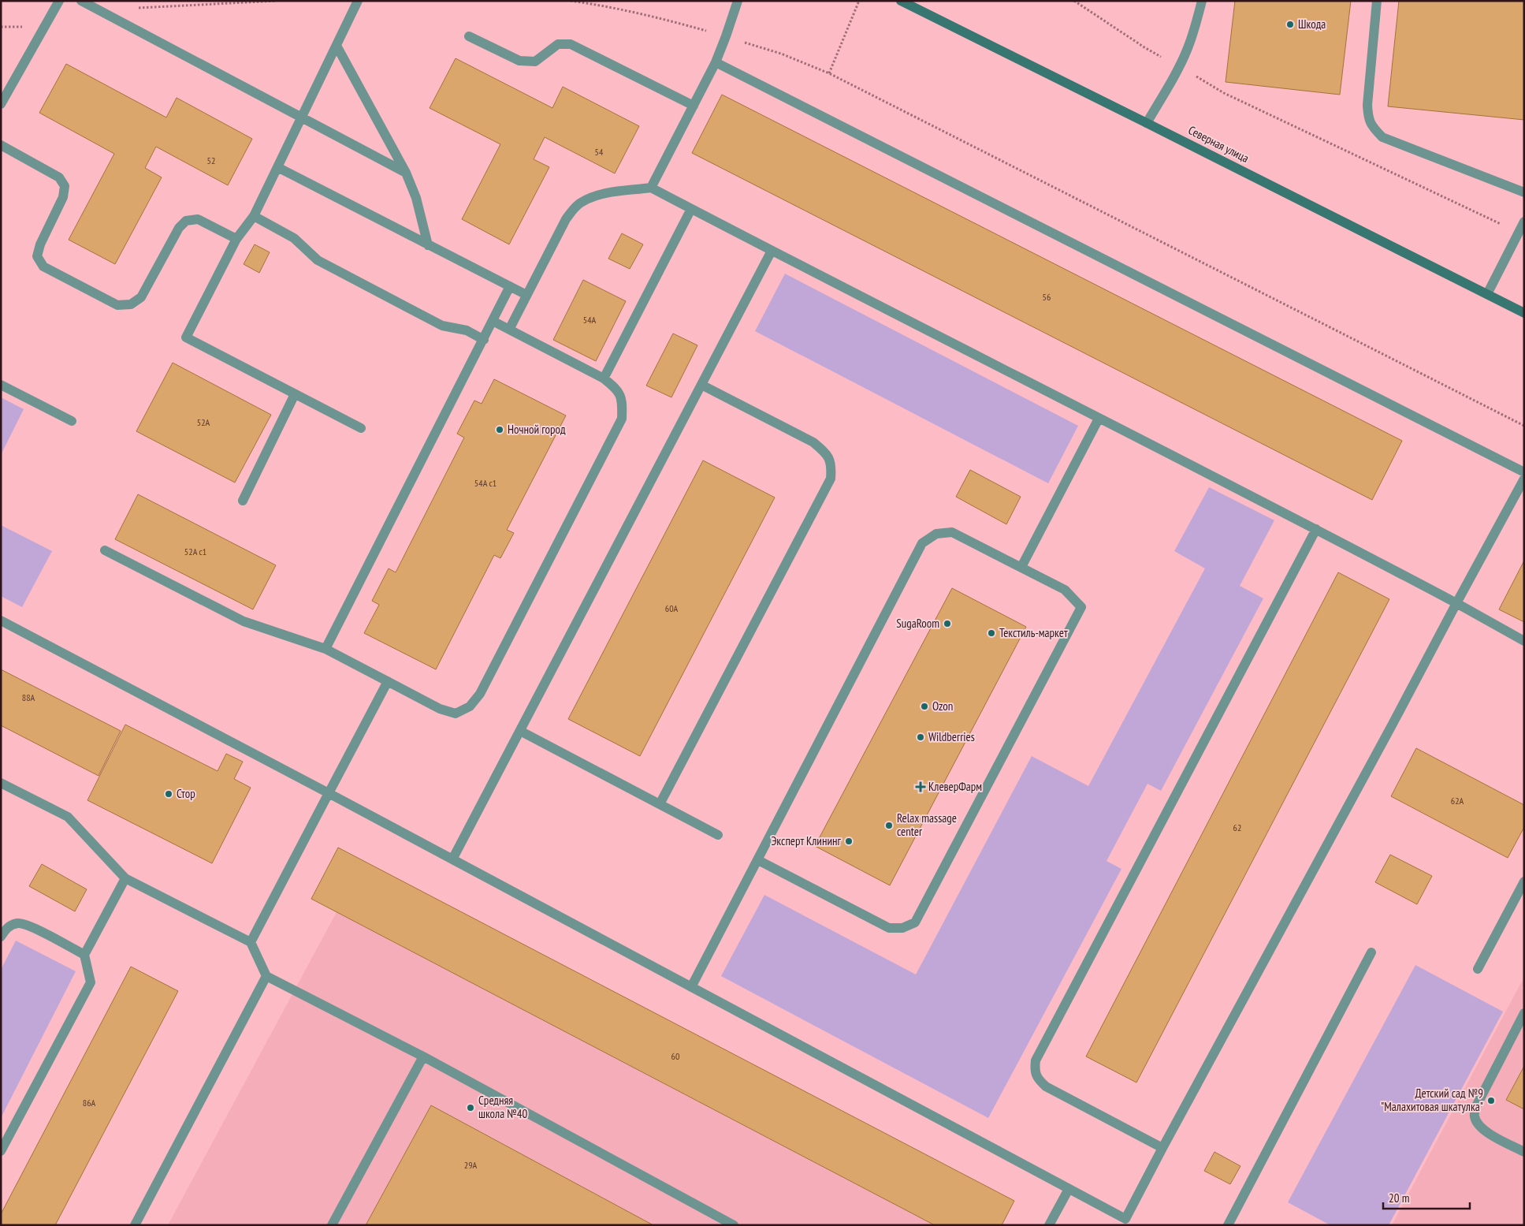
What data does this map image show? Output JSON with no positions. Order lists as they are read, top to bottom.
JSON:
{
  "streets": {
    "main road": ["Северная улица"]
  },
  "places": {
    "other": [
      "Шкода",
      "Ночной город",
      "SugaRoom",
      "Текстиль-маркет",
      "Ozon",
      "Wildberries",
      "Стор",
      "Relax massage center",
      "Эксперт Клининг",
      "Детский сад №9 \"Малахитовая шкатулка\"",
      "Средняя школа №40"
    ],
    "health": ["КлеверФарм"]
  },
  "house_numbers": [
    "54",
    "52",
    "56",
    "54А",
    "52А",
    "54А с1",
    "52А с1",
    "60А",
    "88А",
    "62А",
    "62",
    "60",
    "86А",
    "29А"
  ],
  "scale_bar": "20 m"
}
